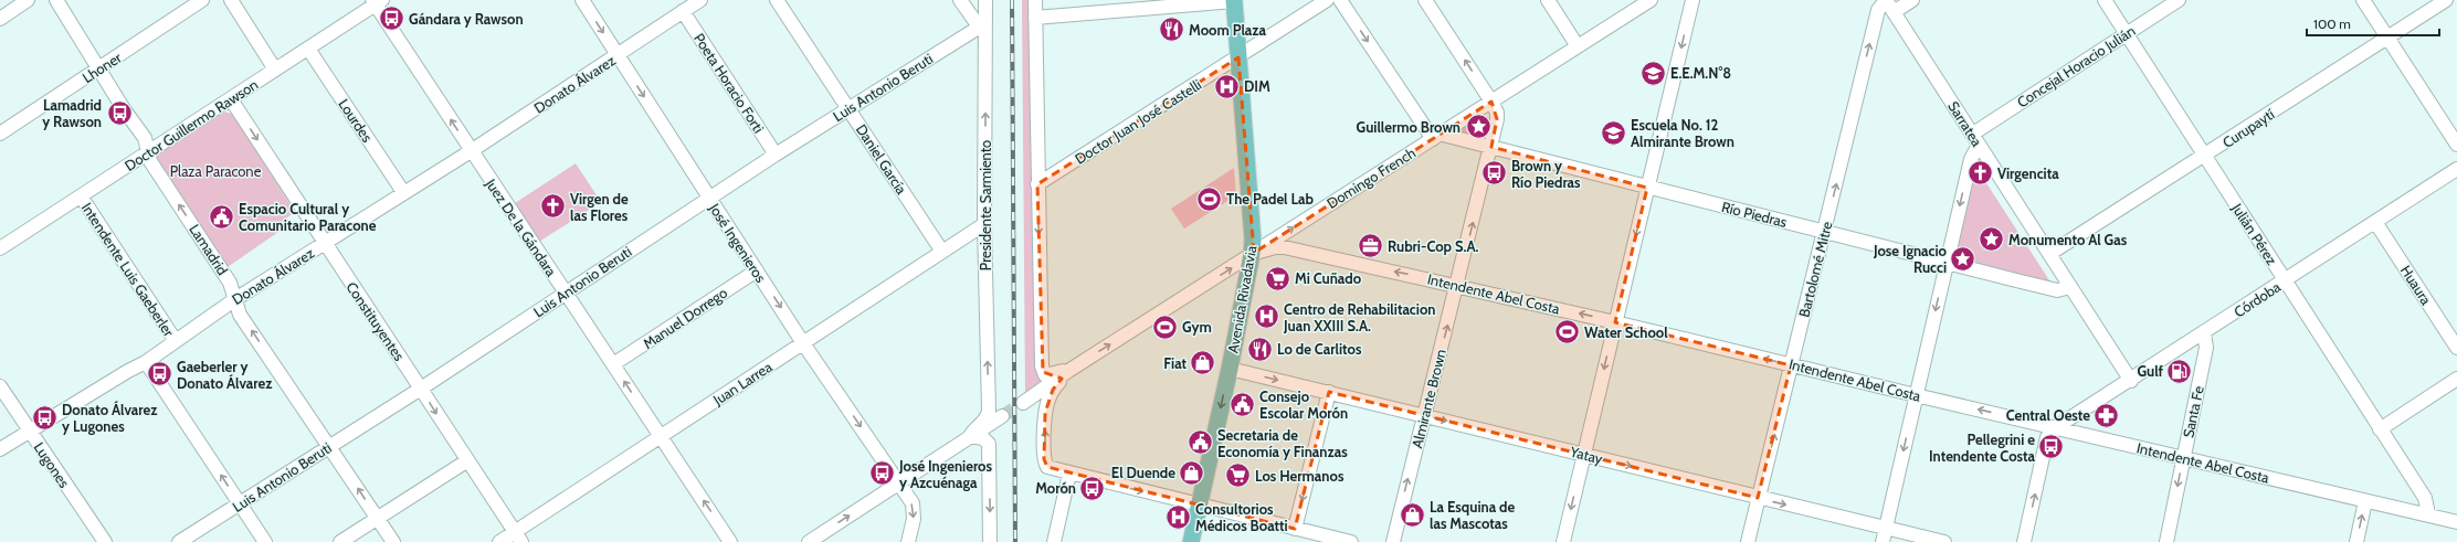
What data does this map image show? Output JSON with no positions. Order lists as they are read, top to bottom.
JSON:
{
  "streets": {
    "main road": ["Avenida Rivadavia"],
    "street": [
      "Concejal Horacio Julián",
      "Lhoner",
      "Poeta Horacio Forti",
      "Donato Álvarez",
      "Luis Antonio Beruti",
      "Lourdes",
      "Doctor Juan José Castelli",
      "Sarratea",
      "Doctor Guillermo Rawson",
      "Curupaytí",
      "Daniel García",
      "Domingo French",
      "Presidente Sarmiento",
      "Río Piedras",
      "Juez De la Gándara",
      "Julián Pérez",
      "José Ingenieros",
      "Lamadrid",
      "Intendente Luis Gaeberler",
      "Bartolomé Mitre",
      "Huaura",
      "Intendente Abel Costa",
      "Córdoba",
      "Manuel Dorrego",
      "Constituyentes",
      "Juan Larrea",
      "Almirante Brown",
      "Santa Fe",
      "Yatay",
      "Lugones"
    ]
  },
  "crossings": [
    ["Concejal Horacio Julián", "Sarratea"],
    ["Concejal Horacio Julián", "Julián Pérez"],
    ["Lhoner", "Lamadrid"],
    ["Poeta Horacio Forti", "Donato Álvarez"],
    ["Poeta Horacio Forti", "Luis Antonio Beruti"],
    ["Donato Álvarez", "Lourdes"],
    ["Donato Álvarez", "Juez De la Gándara"],
    ["Donato Álvarez", "José Ingenieros"],
    ["Donato Álvarez", "Lamadrid"],
    ["Donato Álvarez", "Intendente Luis Gaeberler"],
    ["Donato Álvarez", "Constituyentes"],
    ["Donato Álvarez", "Lugones"],
    ["Luis Antonio Beruti", "Daniel García"],
    ["Luis Antonio Beruti", "Presidente Sarmiento"],
    ["Luis Antonio Beruti", "Juez De la Gándara"],
    ["Luis Antonio Beruti", "José Ingenieros"],
    ["Luis Antonio Beruti", "Lamadrid"],
    ["Luis Antonio Beruti", "Constituyentes"],
    ["Lourdes", "Doctor Guillermo Rawson"],
    ["Doctor Juan José Castelli", "Domingo French"],
    ["Doctor Juan José Castelli", "Avenida Rivadavia"],
    ["Sarratea", "Curupaytí"],
    ["Sarratea", "Río Piedras"],
    ["Sarratea", "Bartolomé Mitre"],
    ["Sarratea", "Córdoba"],
    ["Doctor Guillermo Rawson", "Juez De la Gándara"],
    ["Doctor Guillermo Rawson", "Lamadrid"],
    ["Doctor Guillermo Rawson", "Intendente Luis Gaeberler"],
    ["Doctor Guillermo Rawson", "Constituyentes"],
    ["Curupaytí", "Julián Pérez"],
    ["Daniel García", "Juan Larrea"],
    ["Domingo French", "Río Piedras"],
    ["Domingo French", "Intendente Abel Costa"],
    ["Domingo French", "Avenida Rivadavia"],
    ["Domingo French", "Almirante Brown"],
    ["Presidente Sarmiento", "Juan Larrea"],
    ["Río Piedras", "Bartolomé Mitre"],
    ["Río Piedras", "Almirante Brown"],
    ["Juez De la Gándara", "Manuel Dorrego"],
    ["Juez De la Gándara", "Juan Larrea"],
    ["Julián Pérez", "Intendente Abel Costa"],
    ["Julián Pérez", "Córdoba"],
    ["José Ingenieros", "Manuel Dorrego"],
    ["José Ingenieros", "Juan Larrea"],
    ["Bartolomé Mitre", "Intendente Abel Costa"],
    ["Bartolomé Mitre", "Yatay"],
    ["Huaura", "Córdoba"],
    ["Intendente Abel Costa", "Avenida Rivadavia"],
    ["Intendente Abel Costa", "Córdoba"],
    ["Intendente Abel Costa", "Almirante Brown"],
    ["Intendente Abel Costa", "Santa Fe"],
    ["Avenida Rivadavia", "Yatay"],
    ["Córdoba", "Santa Fe"],
    ["Constituyentes", "Juan Larrea"],
    ["Almirante Brown", "Yatay"]
  ],
  "one_way": [
    "Juez De la Gándara",
    "José Ingenieros",
    "Bartolomé Mitre",
    "Intendente Abel Costa",
    "Constituyentes",
    "Almirante Brown",
    "Santa Fe",
    "Yatay"
  ],
  "parks": ["Plaza Paracone"],
  "places": {
    "bus stop": [
      "Gándara y Rawson",
      "Lamadrid y Rawson",
      "Brown y Río Piedras",
      "Gaeberler y Donato Álvarez",
      "Donato Álvarez y Lugones",
      "Pellegrini e Intendente Costa",
      "José Ingenieros y Azcuénaga",
      "Morón"
    ],
    "restaurant": ["Moom Plaza", "Lo de Carlitos"],
    "school or university": ["E.E.M.N°8", "Escuela No. 12 Almirante Brown"],
    "hospital": ["DIM", "Centro de Rehabilitacion Juan XXIII S.A.", "Consultorios Médicos Boatti"],
    "place": ["Guillermo Brown", "Monumento Al Gas", "Jose Ignacio Rucci"],
    "church": ["Virgencita", "Virgen de las Flores"],
    "sports": ["The Padel Lab", "Gym", "Water School"],
    "public building": ["Espacio Cultural y Comunitario Paracone", "Consejo Escolar Morón", "Secretaria de Economía y Finanzas"],
    "office": ["Rubri-Cop S.A."],
    "supermarket": ["Mi Cuñado", "Los Hermanos"],
    "shop": ["Fiat", "El Duende", "La Esquina de las Mascotas"],
    "fuel station": ["Gulf"],
    "pharmacy": ["Central Oeste"]
  },
  "scale_bar": "100 m"
}
